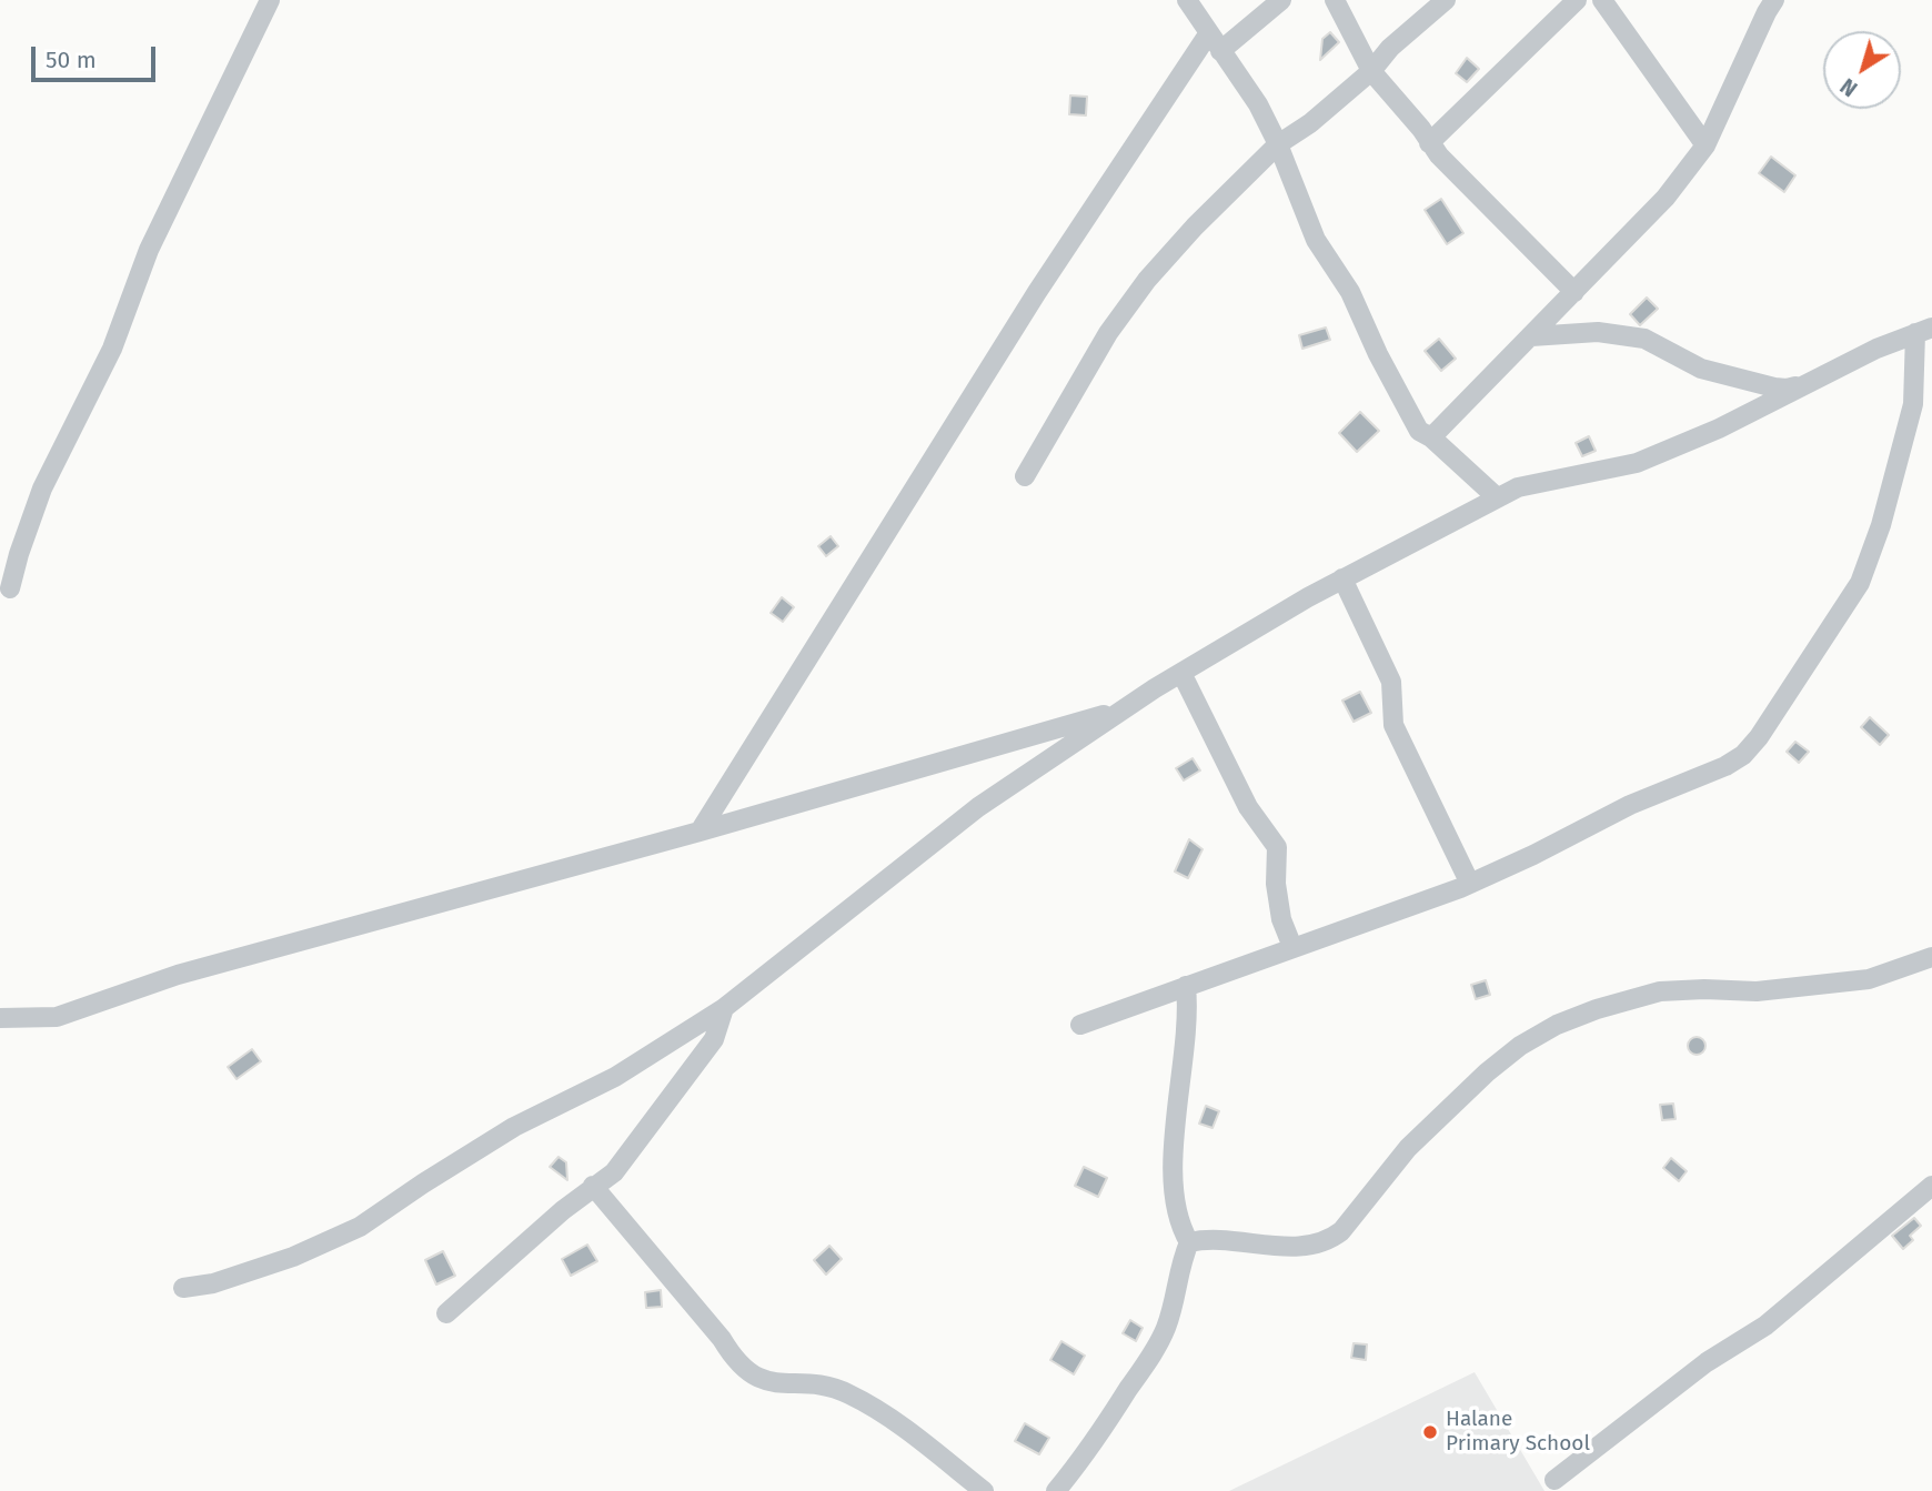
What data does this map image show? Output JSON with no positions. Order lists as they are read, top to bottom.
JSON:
{
  "places": ["Halane Primary School"],
  "scale_bar": "50 m",
  "north": "bottom left"
}
